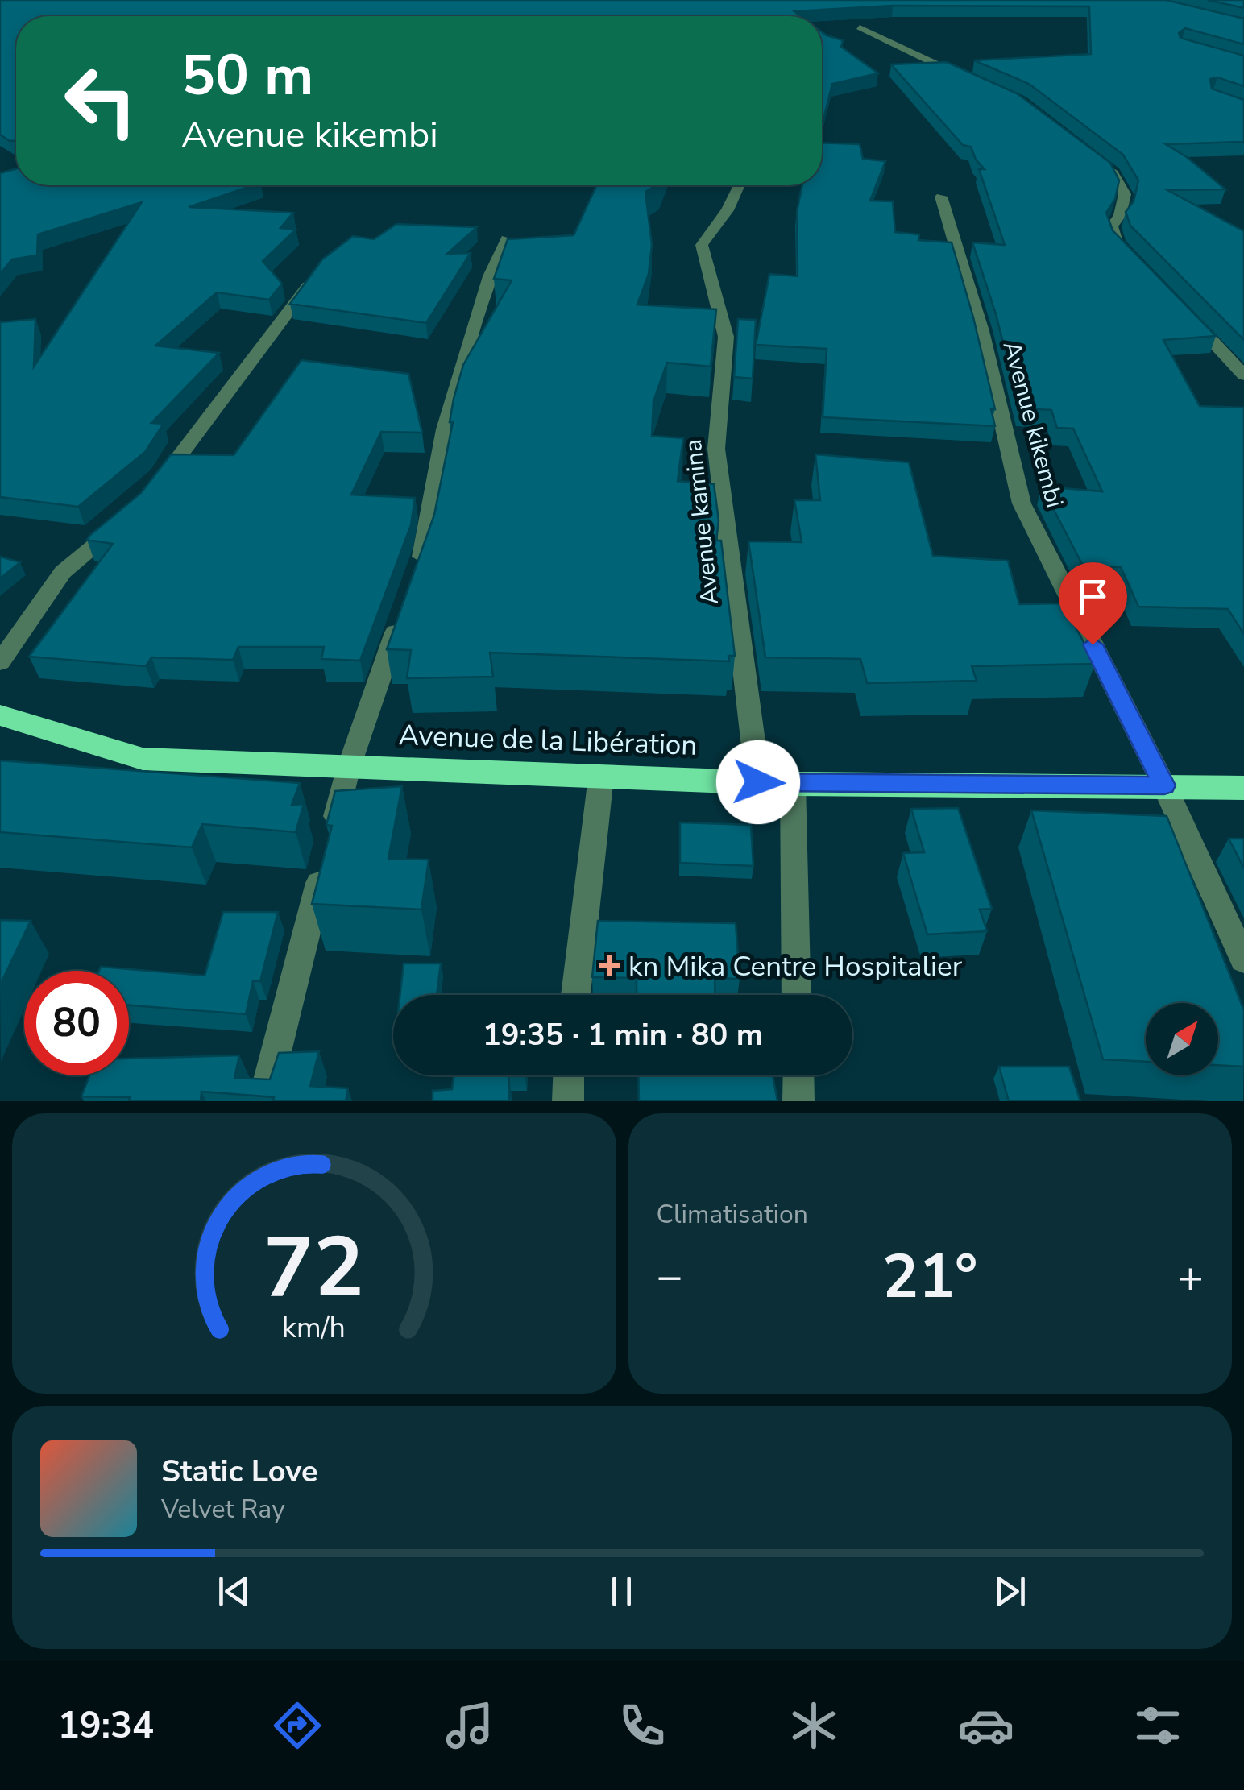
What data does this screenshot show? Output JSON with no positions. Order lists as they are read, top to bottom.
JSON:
{
  "streets": {
    "highway": ["Avenue de la Libération"],
    "street": ["Avenue kikembi", "Avenue kamina"]
  },
  "crossings": [
    ["Avenue kikembi", "Avenue de la Libération"],
    ["Avenue kamina", "Avenue de la Libération"]
  ],
  "places": {
    "health": ["kn Mika Centre Hospitalier"]
  },
  "north": "top right",
  "page": {
    "turn": ["50 m", "Avenue kikembi"],
    "limit": "80",
    "trip": "19:35 · 1 min · 80 m",
    "tile": "Climatisation",
    "heat": ["−", "21°", "+"],
    "song": ["Static Love", "Velvet Ray"],
    "tabs": "19:34",
    "gauge": ["72", "km/h"]
  }
}
